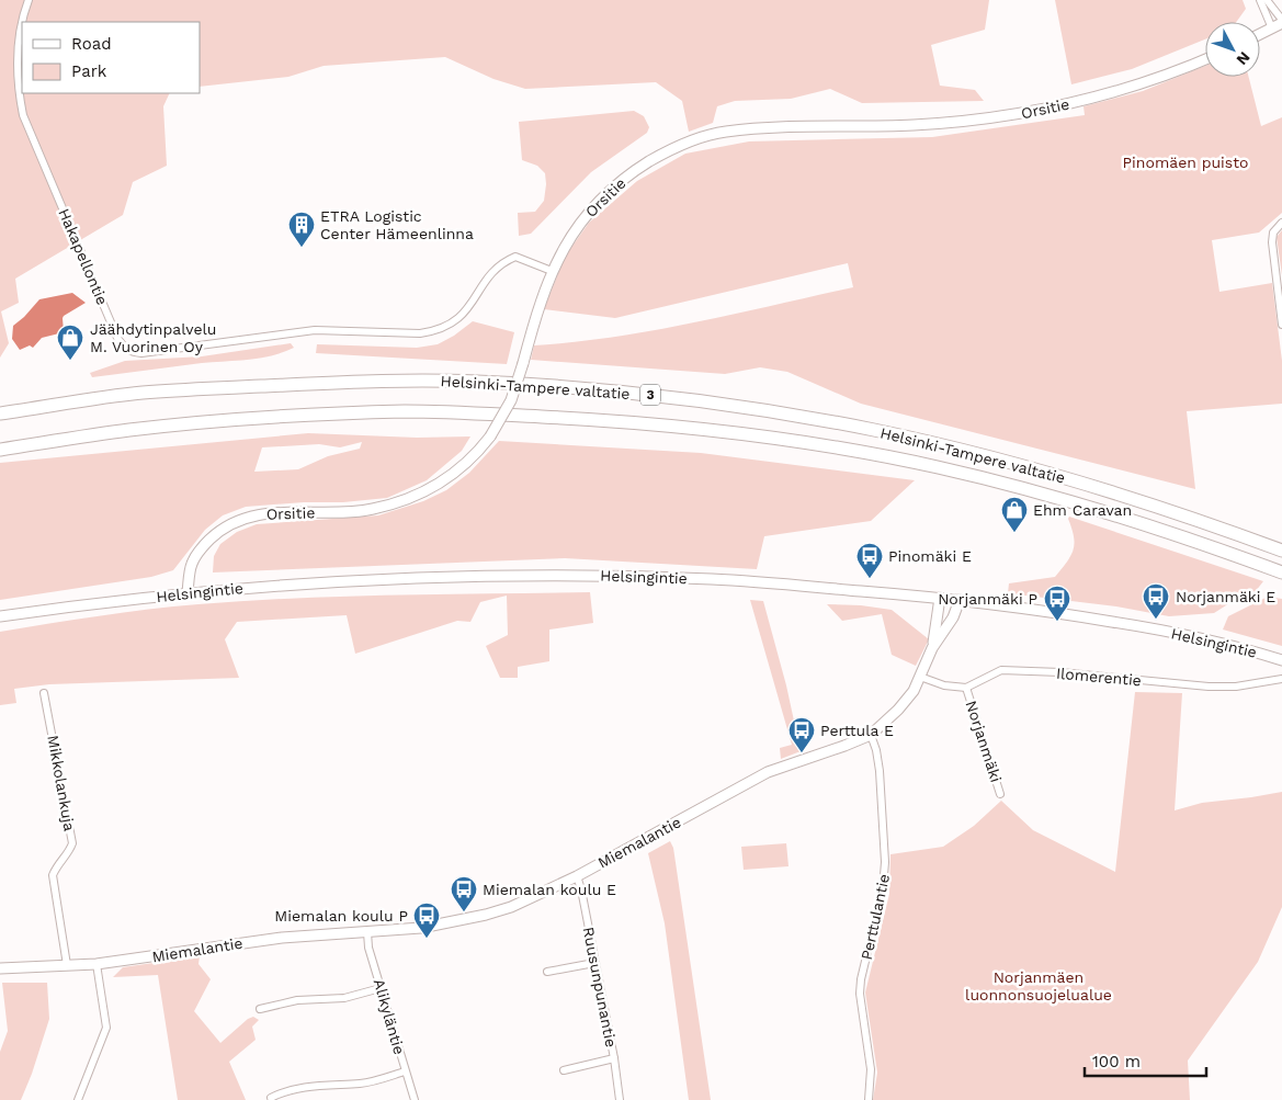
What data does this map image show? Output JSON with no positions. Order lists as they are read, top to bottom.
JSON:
{
  "streets": {
    "highway": ["Helsinki-Tampere valtatie", "3"],
    "main road": ["Orsitie", "Helsingintie", "Miemalantie"],
    "street": [
      "Hakapellontie",
      "Ilomerentie",
      "Norjanmäki",
      "Mikkolankuja",
      "Perttulantie",
      "Ruusunpunantie",
      "Alikyläntie"
    ]
  },
  "crossings": [
    ["Orsitie", "Hakapellontie"],
    ["Orsitie", "Helsingintie"],
    ["Helsingintie", "Miemalantie"],
    ["Ilomerentie", "Norjanmäki"],
    ["Mikkolankuja", "Miemalantie"],
    ["Miemalantie", "Perttulantie"],
    ["Miemalantie", "Ruusunpunantie"],
    ["Miemalantie", "Alikyläntie"]
  ],
  "parks": ["Pinomäen puisto", "Norjanmäen luonnonsuojelualue"],
  "places": {
    "building": ["ETRA Logistic Center Hämeenlinna"],
    "shop": ["Jäähdytinpalvelu M. Vuorinen Oy", "Ehm Caravan"],
    "bus stop": [
      "Pinomäki E",
      "Norjanmäki E",
      "Norjanmäki P",
      "Perttula E",
      "Miemalan koulu E",
      "Miemalan koulu P"
    ]
  },
  "legend": ["Road", "Park"],
  "scale_bar": "100 m",
  "north": "bottom right"
}
